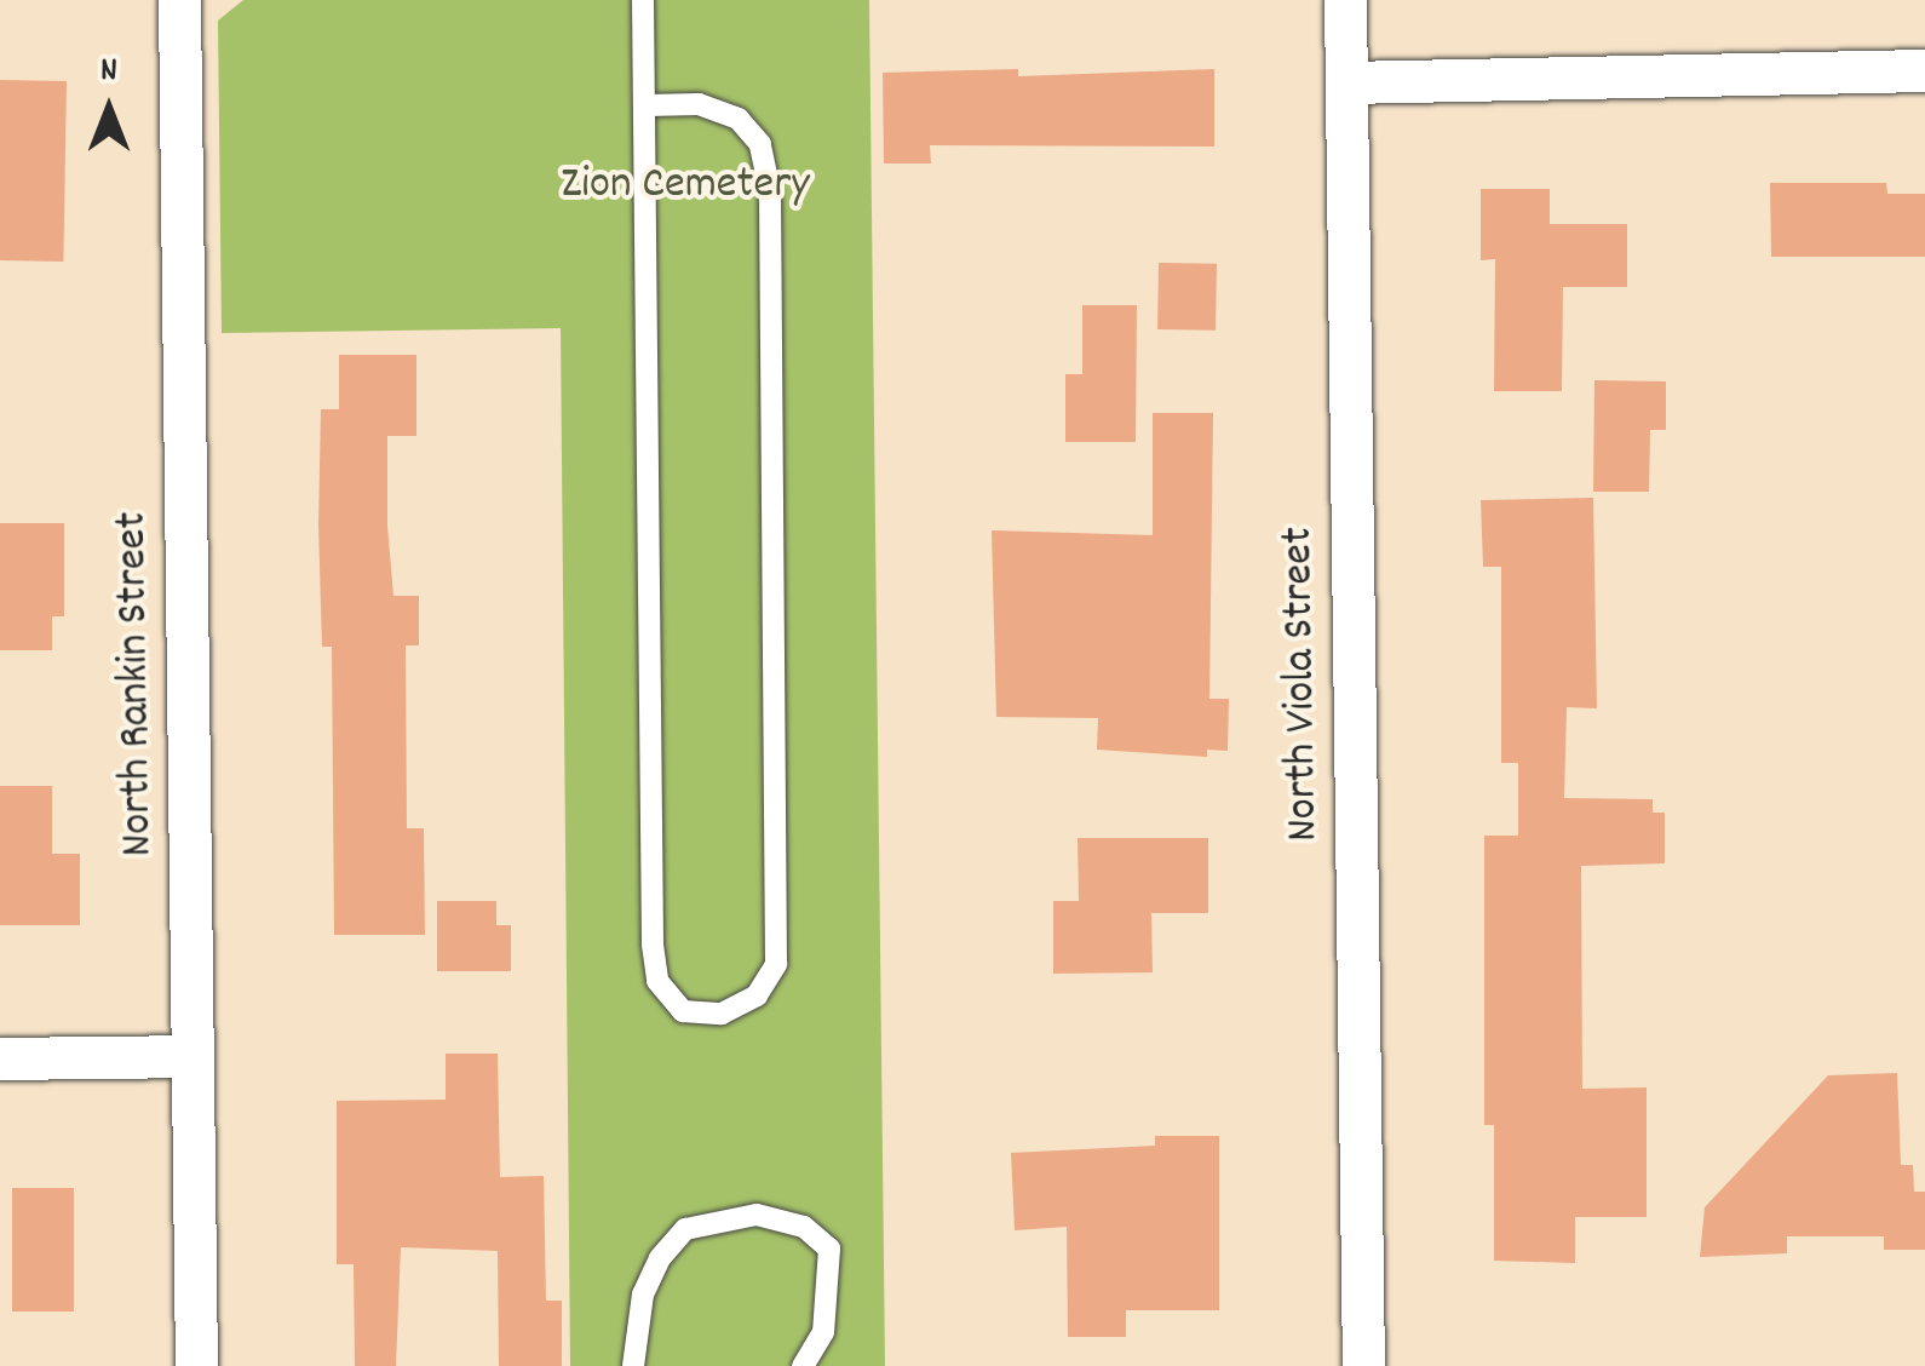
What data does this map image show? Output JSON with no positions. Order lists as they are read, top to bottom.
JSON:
{
  "streets": {
    "street": ["North Rankin Street", "North Viola Street"]
  },
  "parks": ["Zion Cemetery"],
  "north": "top"
}
